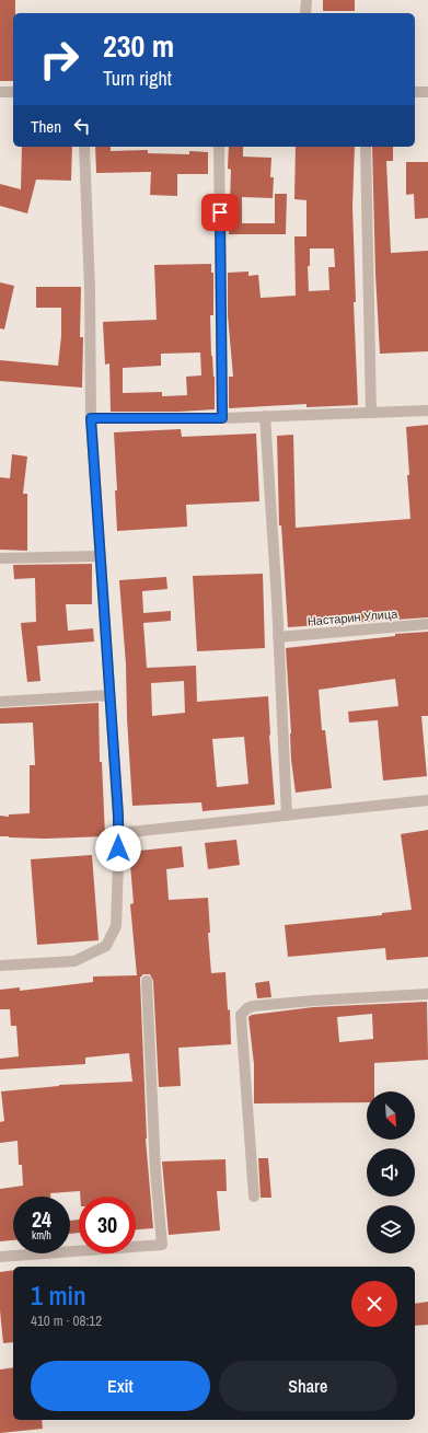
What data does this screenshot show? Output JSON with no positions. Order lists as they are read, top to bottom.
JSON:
{
  "streets": {
    "street": ["Настарин Улица"]
  },
  "north": "bottom right",
  "page": {
    "turn": ["230 m", "Turn right"],
    "then": "Then",
    "speed": "24 km/h",
    "limit": "30",
    "heading": ["1 min", "410 m · 08:12"],
    "buttons": ["Exit", "Share"]
  }
}
